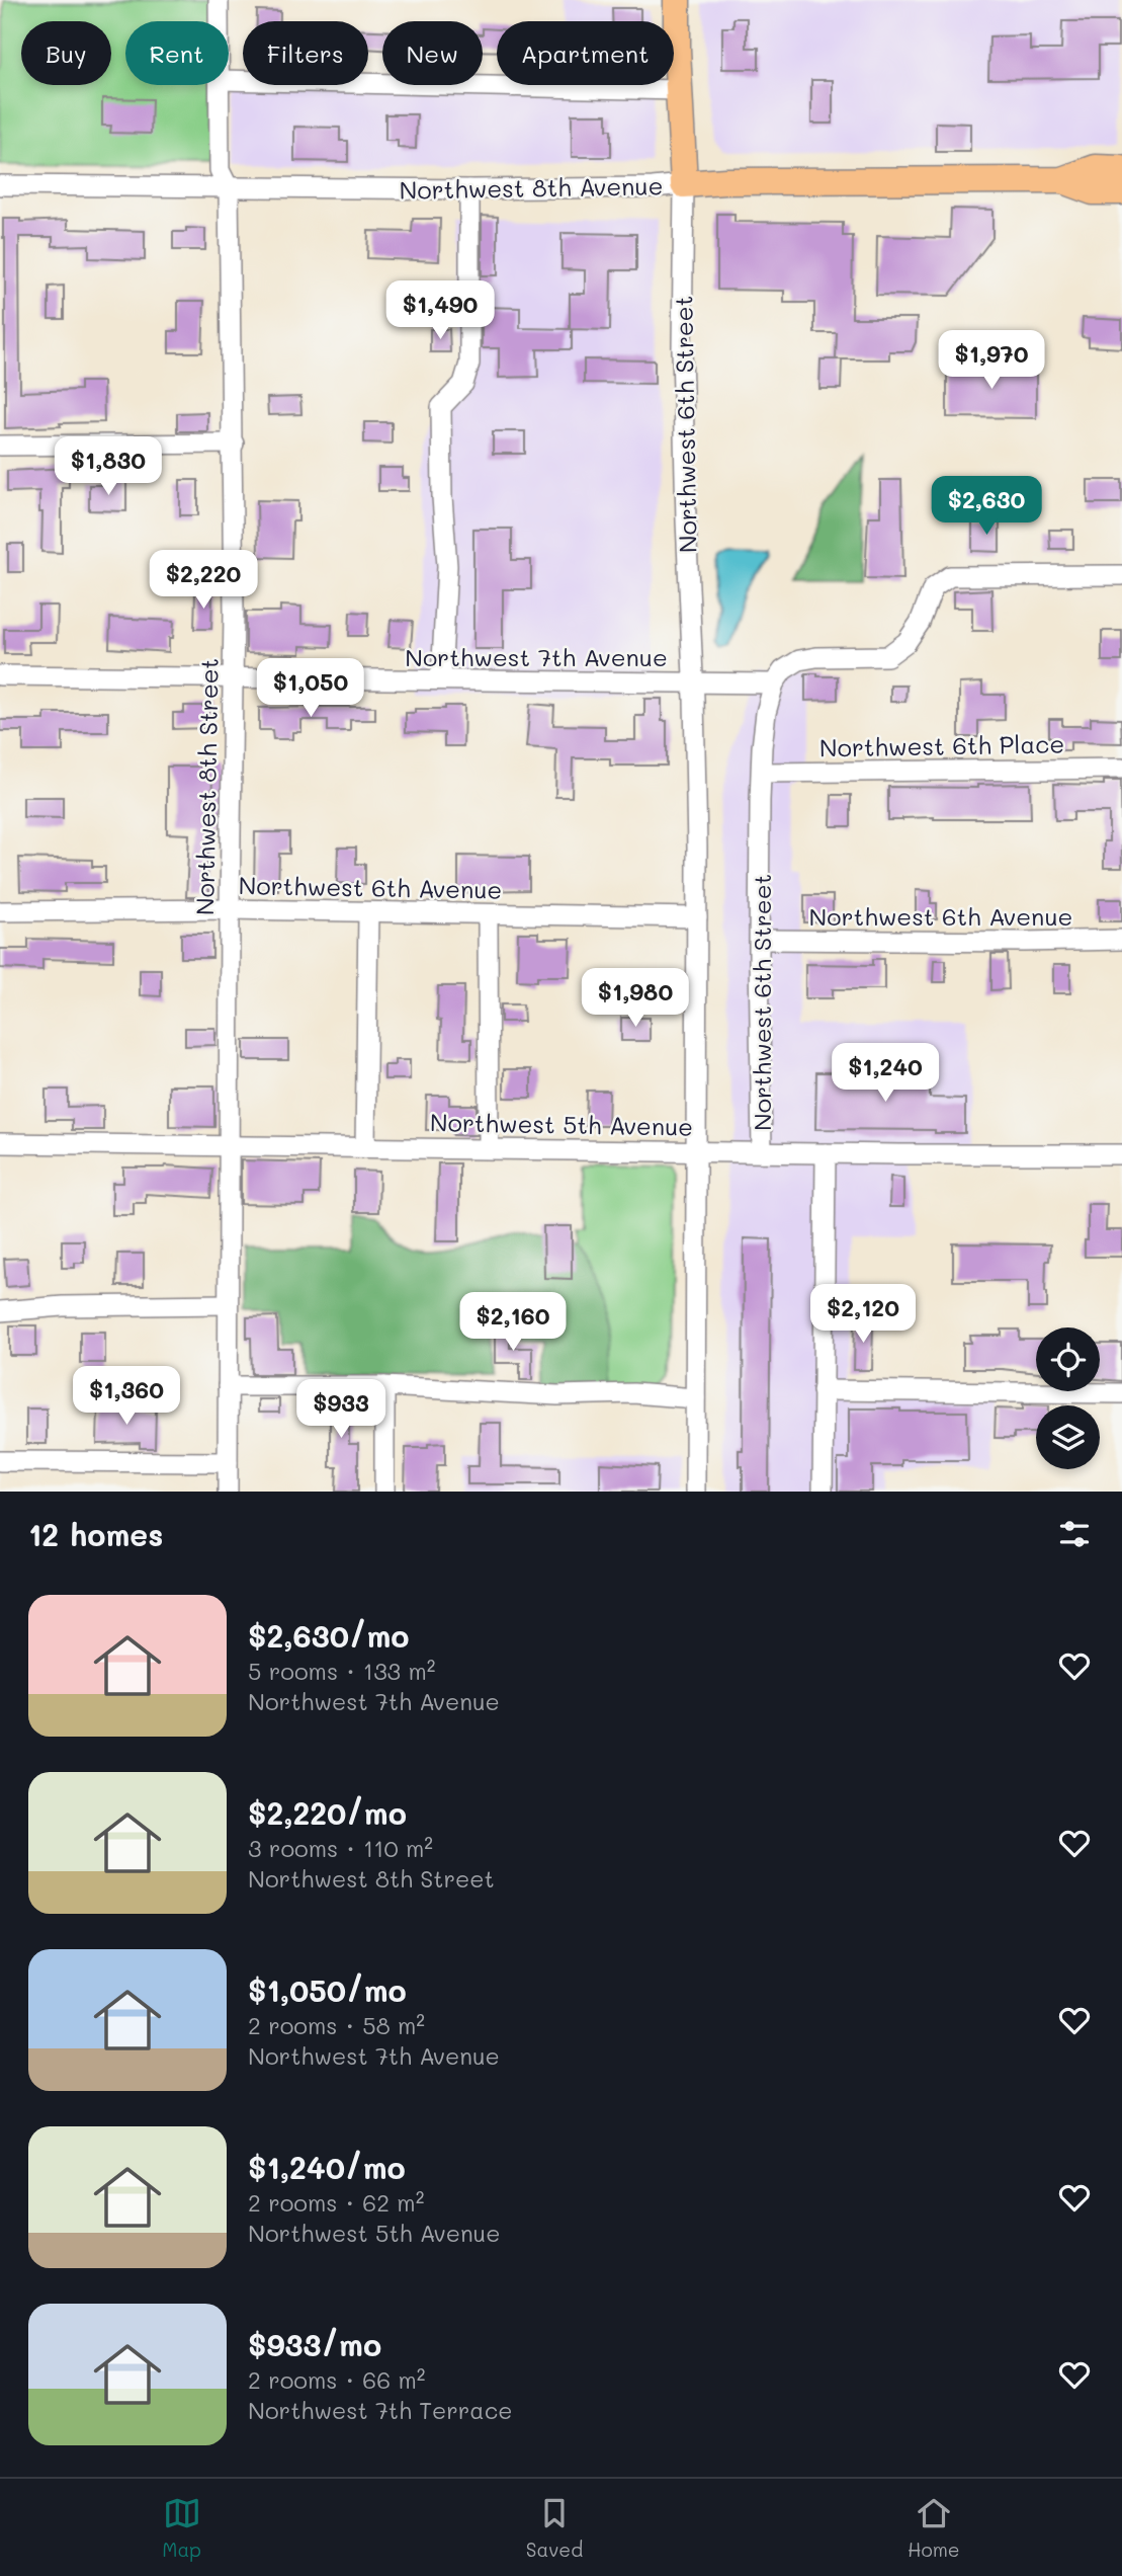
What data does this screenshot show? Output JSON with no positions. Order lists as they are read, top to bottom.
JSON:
{
  "streets": {
    "main road": ["Northwest 8th Avenue", "Northwest 6th Street"],
    "street": [
      "Northwest 7th Avenue",
      "Northwest 6th Place",
      "Northwest 8th Street",
      "Northwest 6th Avenue",
      "Northwest 5th Avenue"
    ]
  },
  "crossings": [
    ["Northwest 8th Avenue", "Northwest 6th Street"],
    ["Northwest 8th Avenue", "Northwest 8th Street"],
    ["Northwest 6th Street", "Northwest 7th Avenue"],
    ["Northwest 6th Street", "Northwest 6th Place"],
    ["Northwest 6th Street", "Northwest 6th Avenue"],
    ["Northwest 6th Street", "Northwest 5th Avenue"],
    ["Northwest 7th Avenue", "Northwest 8th Street"],
    ["Northwest 8th Street", "Northwest 6th Avenue"],
    ["Northwest 8th Street", "Northwest 5th Avenue"]
  ],
  "page": {
    "chip": [
      "Buy",
      "Rent",
      "Filters",
      "New",
      "Apartment"
    ],
    "price": [
      "$1,490",
      "$1,970",
      "$1,830",
      "$2,630",
      "$2,220",
      "$1,050",
      "$1,980",
      "$1,240",
      "$2,120",
      "$2,160",
      "$1,360",
      "$933"
    ],
    "heading": "12 homes",
    "list": [
      {
        "name": "$2,630/mo",
        "note": "5 rooms · 133 m² · Northwest 7th Avenue"
      },
      {
        "name": "$2,220/mo",
        "note": "3 rooms · 110 m² · Northwest 8th Street"
      },
      {
        "name": "$1,050/mo",
        "note": "2 rooms · 58 m² · Northwest 7th Avenue"
      },
      {
        "name": "$1,240/mo",
        "note": "2 rooms · 62 m² · Northwest 5th Avenue"
      },
      {
        "name": "$933/mo",
        "note": "2 rooms · 66 m² · Northwest 7th Terrace"
      }
    ],
    "tabs": ["Map", "Saved", "Home"]
  }
}
